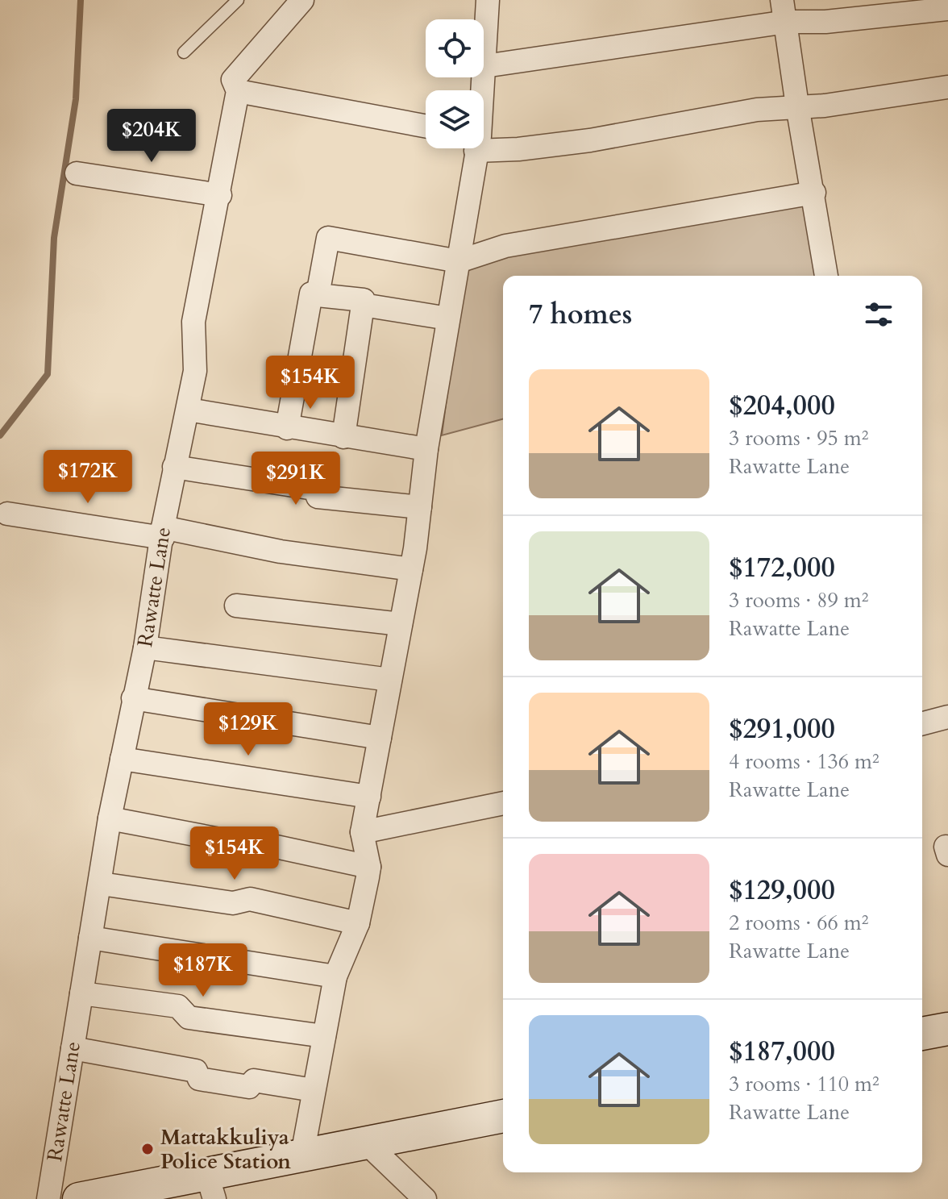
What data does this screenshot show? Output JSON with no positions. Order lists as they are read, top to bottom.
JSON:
{
  "streets": {
    "street": ["Rawatte Lane"]
  },
  "places": ["Mattakkuliya Police Station"],
  "page": {
    "price": [
      "$204K",
      "$154K",
      "$172K",
      "$291K",
      "$129K",
      "$154K",
      "$187K"
    ],
    "heading": "7 homes",
    "list": [
      {
        "name": "$204,000",
        "note": "3 rooms · 95 m² · Rawatte Lane"
      },
      {
        "name": "$172,000",
        "note": "3 rooms · 89 m² · Rawatte Lane"
      },
      {
        "name": "$291,000",
        "note": "4 rooms · 136 m² · Rawatte Lane"
      },
      {
        "name": "$129,000",
        "note": "2 rooms · 66 m² · Rawatte Lane"
      },
      {
        "name": "$187,000",
        "note": "3 rooms · 110 m² · Rawatte Lane"
      }
    ]
  }
}
